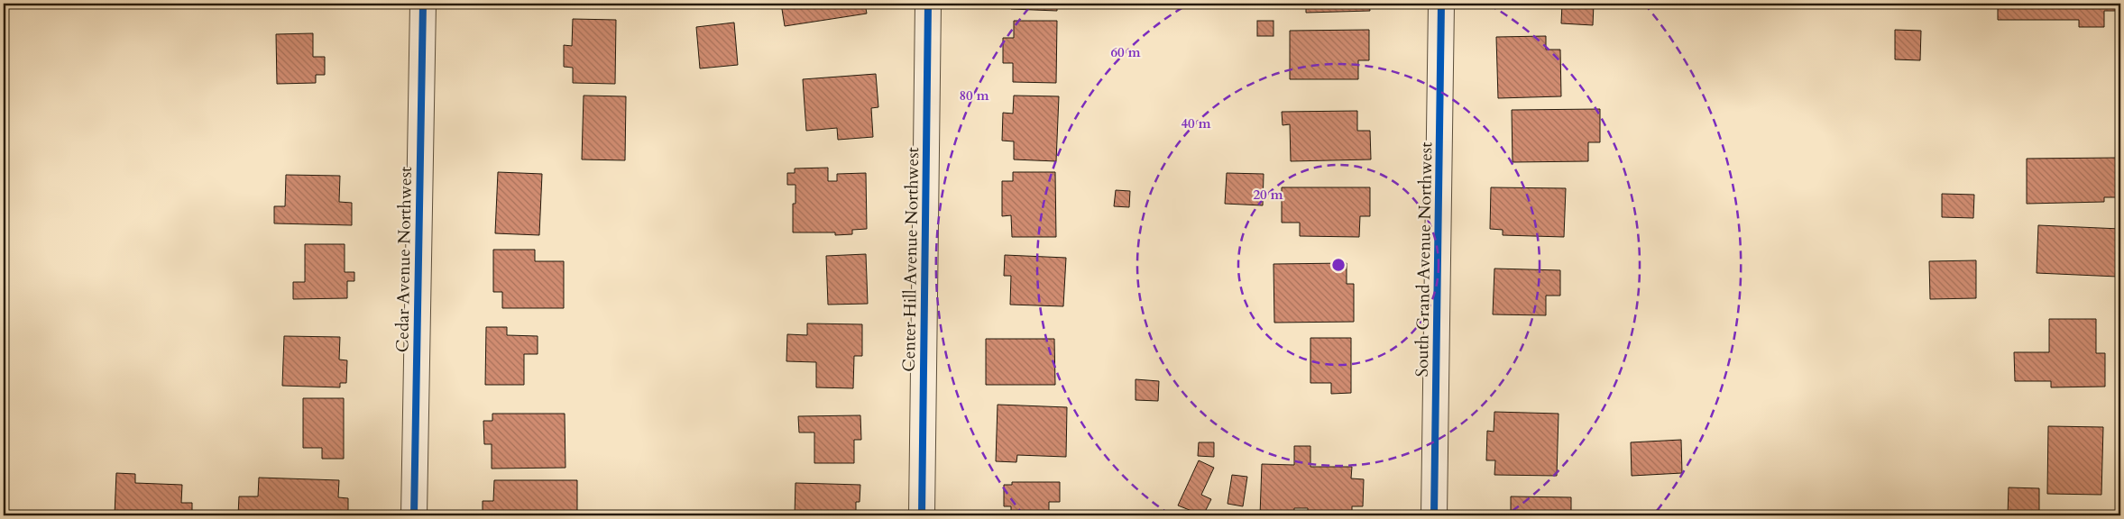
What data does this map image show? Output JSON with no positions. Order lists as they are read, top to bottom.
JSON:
{
  "streets": {
    "street": ["Cedar Avenue Northwest", "Center Hill Avenue Northwest", "South Grand Avenue Northwest"]
  },
  "rings": [
    "60 m",
    "80 m",
    "40 m",
    "20 m"
  ]
}
